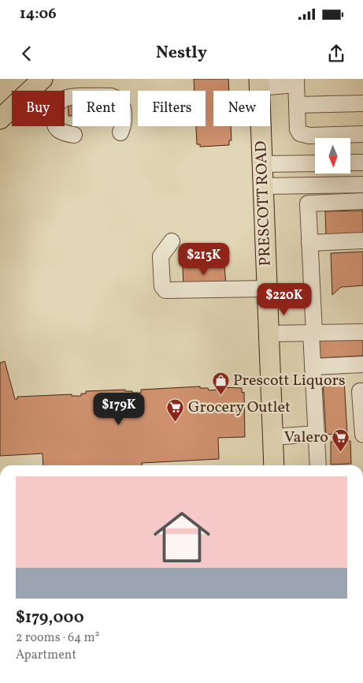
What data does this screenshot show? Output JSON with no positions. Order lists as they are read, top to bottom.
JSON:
{
  "streets": {
    "main road": ["PRESCOTT ROAD"]
  },
  "places": {
    "shop": ["Prescott Liquors"],
    "supermarket": ["Grocery Outlet", "Valero"]
  },
  "north": "bottom",
  "page": {
    "status": "14:06",
    "header": "Nestly",
    "chip": [
      "Buy",
      "Rent",
      "Filters",
      "New"
    ],
    "price": ["$213K", "$220K", "$179K"],
    "list": [
      {
        "name": "$179,000",
        "note": "2 rooms · 64 m² · Apartment"
      }
    ]
  }
}
